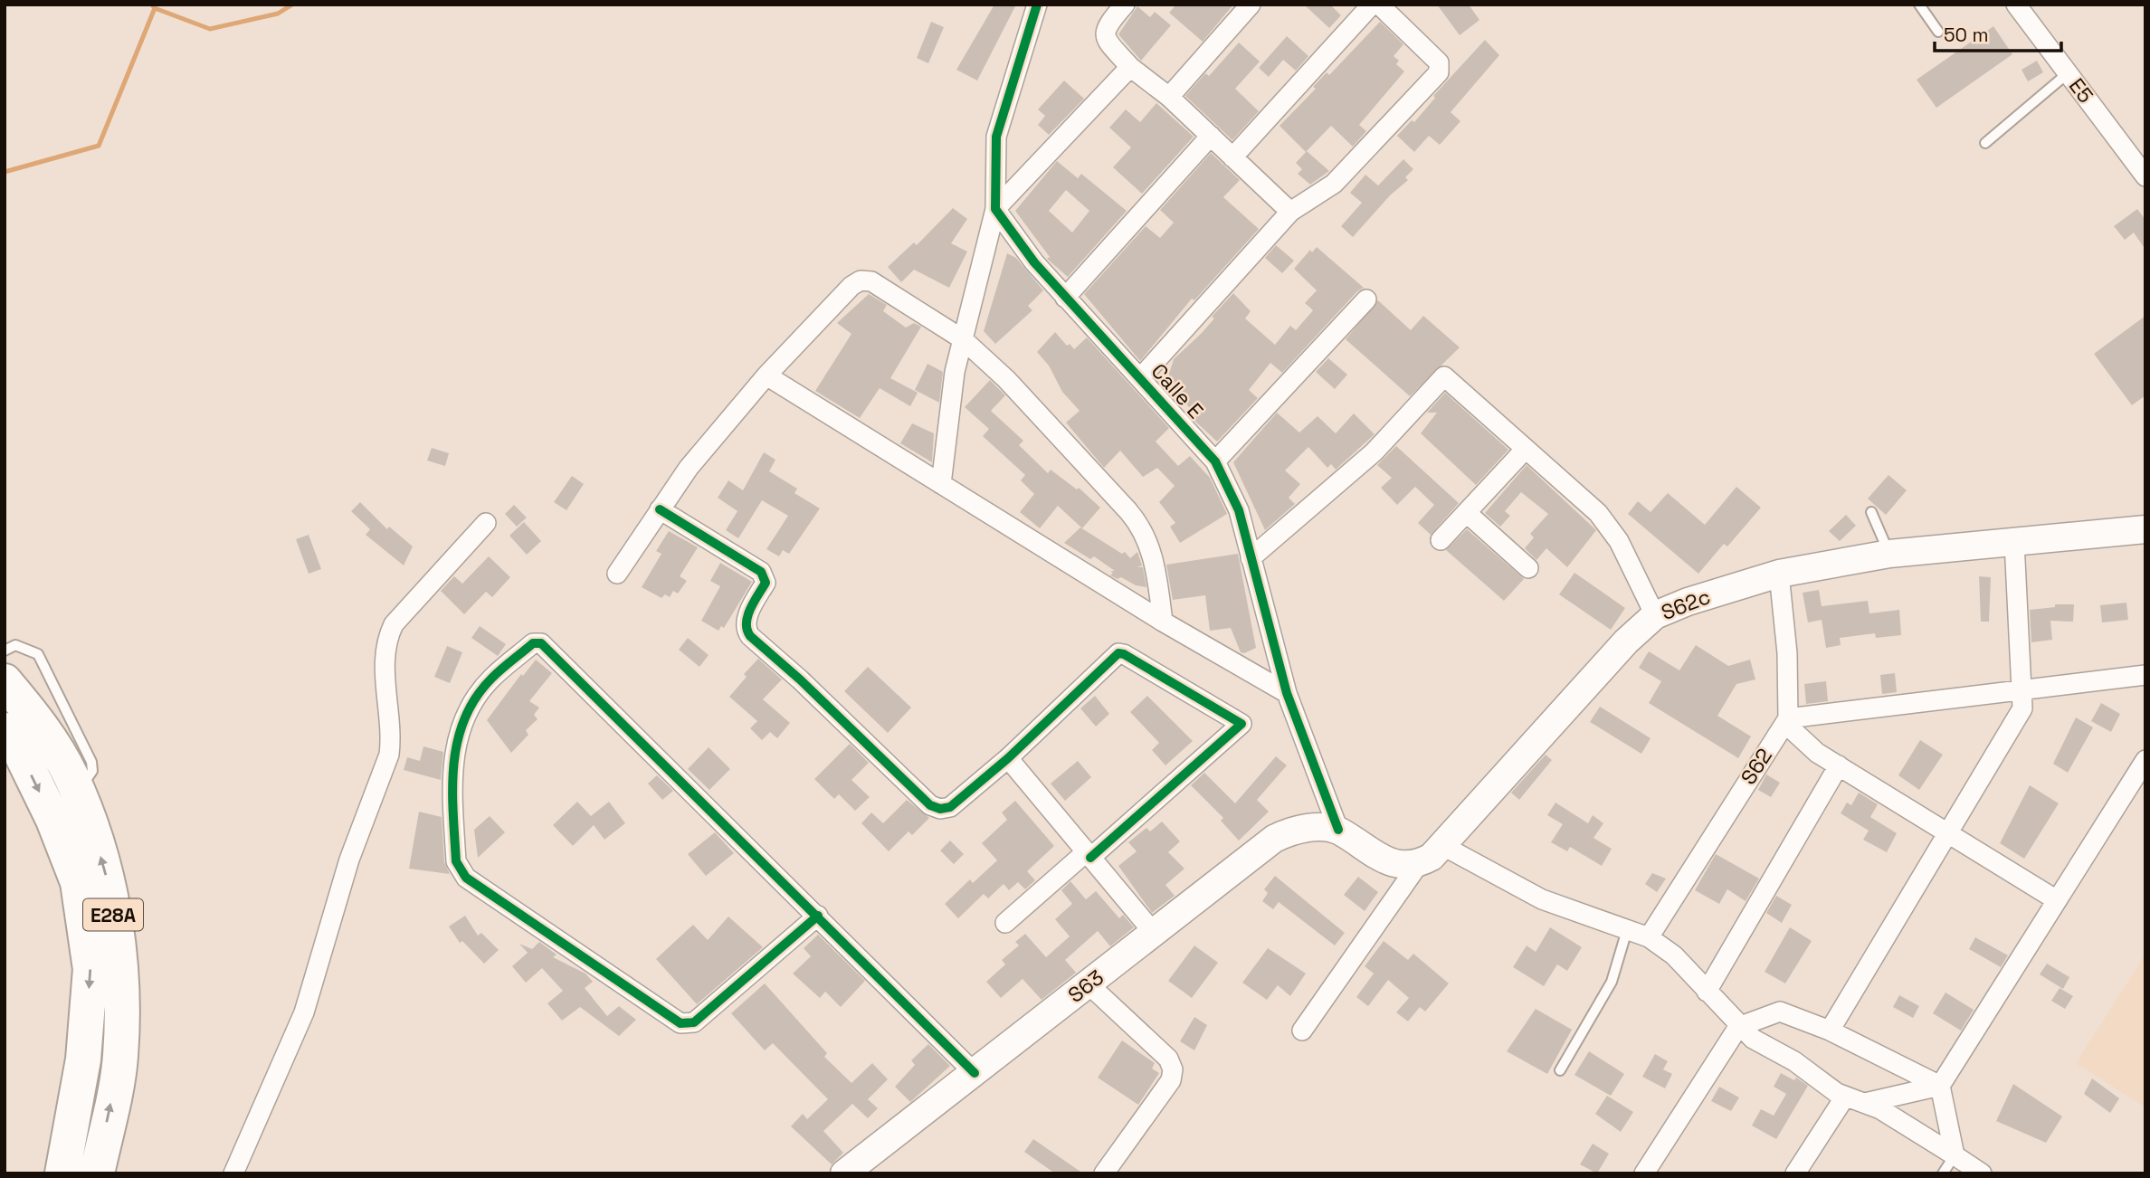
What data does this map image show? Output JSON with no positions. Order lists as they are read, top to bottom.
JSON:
{
  "streets": {
    "highway": ["E28A"],
    "main road": ["S62c", "S63"],
    "street": ["E5", "Calle E", "S62"]
  },
  "crossings": [
    ["Calle E", "S63"]
  ],
  "scale_bar": "50 m"
}
